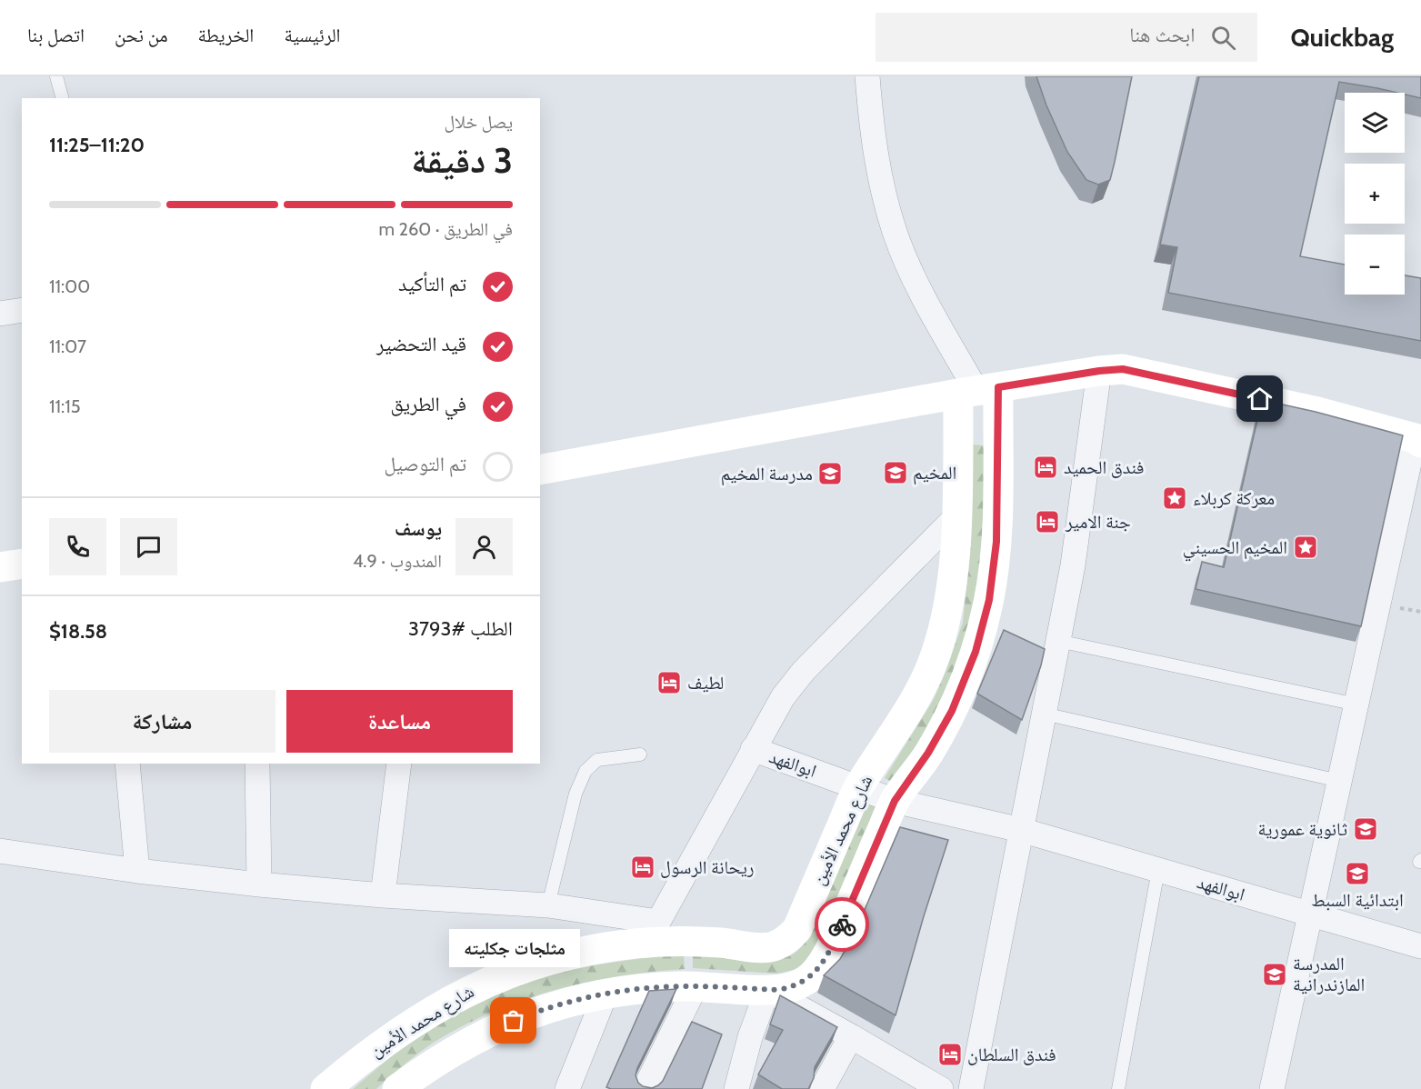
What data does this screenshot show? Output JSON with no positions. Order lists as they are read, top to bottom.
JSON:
{
  "streets": {
    "main road": ["شارع محمد الأمين"],
    "street": ["ابوالفهد"]
  },
  "crossings": [
    ["ابوالفهد", "شارع محمد الأمين"]
  ],
  "places": {
    "hotel": [
      "فندق الحميد",
      "جنة الامير",
      "لطيف",
      "ريحانة الرسول",
      "فندق السلطان"
    ],
    "school or university": [
      "المخيم",
      "مدرسة المخيم",
      "ثانوية عمورية",
      "ابتدائية السبط",
      "المدرسة المازندرانية"
    ],
    "place": ["معركة كربلاء", "المخيم الحسيني"],
    "other": ["مثلجات جكليته"]
  },
  "page": {
    "header": "Quickbag",
    "search": "ابحث هنا",
    "nav": [
      "الرئيسية",
      "الخريطة",
      "من نحن",
      "اتصل بنا"
    ],
    "map_buttons": ["+", "−"],
    "heading": ["3 دقيقة", "يصل خلال", "11:20–11:25"],
    "panel": [
      "يوسف",
      "المندوب · 4.9",
      "الطلب #3793",
      "$18.58"
    ],
    "bar": "في الطريق · 260 m",
    "list": [
      ["تم التأكيد", "11:00"],
      ["قيد التحضير", "11:07"],
      ["في الطريق", "11:15"],
      "تم التوصيل"
    ],
    "buttons": ["مساعدة", "مشاركة"],
    "bubble": "مثلجات جكليته"
  }
}
